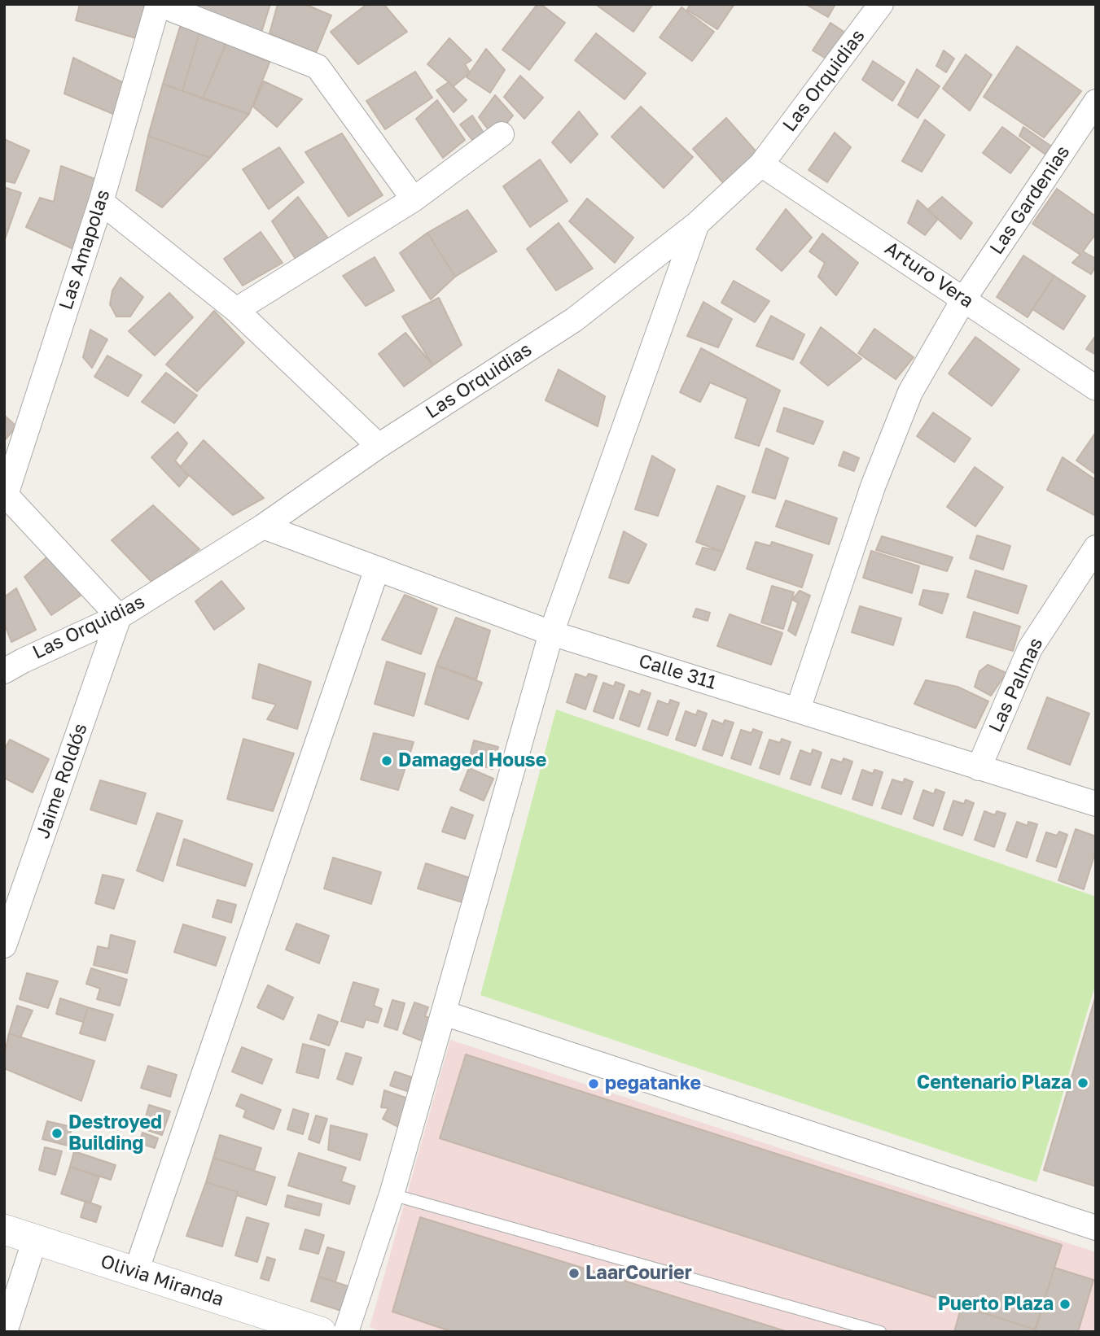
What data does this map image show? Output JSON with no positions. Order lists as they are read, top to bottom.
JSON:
{
  "streets": {
    "street": [
      "Las Orquidias",
      "Las Gardenias",
      "Las Amapolas",
      "Arturo Vera",
      "Calle 311",
      "Las Palmas",
      "Jaime Roldós",
      "Olivia Miranda"
    ]
  },
  "crossings": [
    ["Las Orquidias", "Arturo Vera"],
    ["Las Orquidias", "Calle 311"],
    ["Las Orquidias", "Jaime Roldós"],
    ["Las Gardenias", "Arturo Vera"],
    ["Las Gardenias", "Calle 311"],
    ["Calle 311", "Las Palmas"]
  ],
  "places": [
    "Damaged House",
    "Centenario Plaza",
    "pegatanke",
    "Destroyed Building",
    "LaarCourier",
    "Puerto Plaza"
  ]
}
